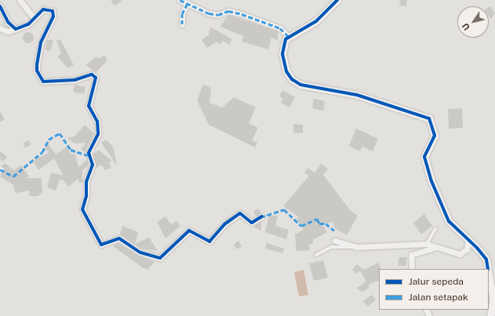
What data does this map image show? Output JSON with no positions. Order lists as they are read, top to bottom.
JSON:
{
  "legend": ["Jalur sepeda", "Jalan setapak"],
  "north": "bottom left"
}
